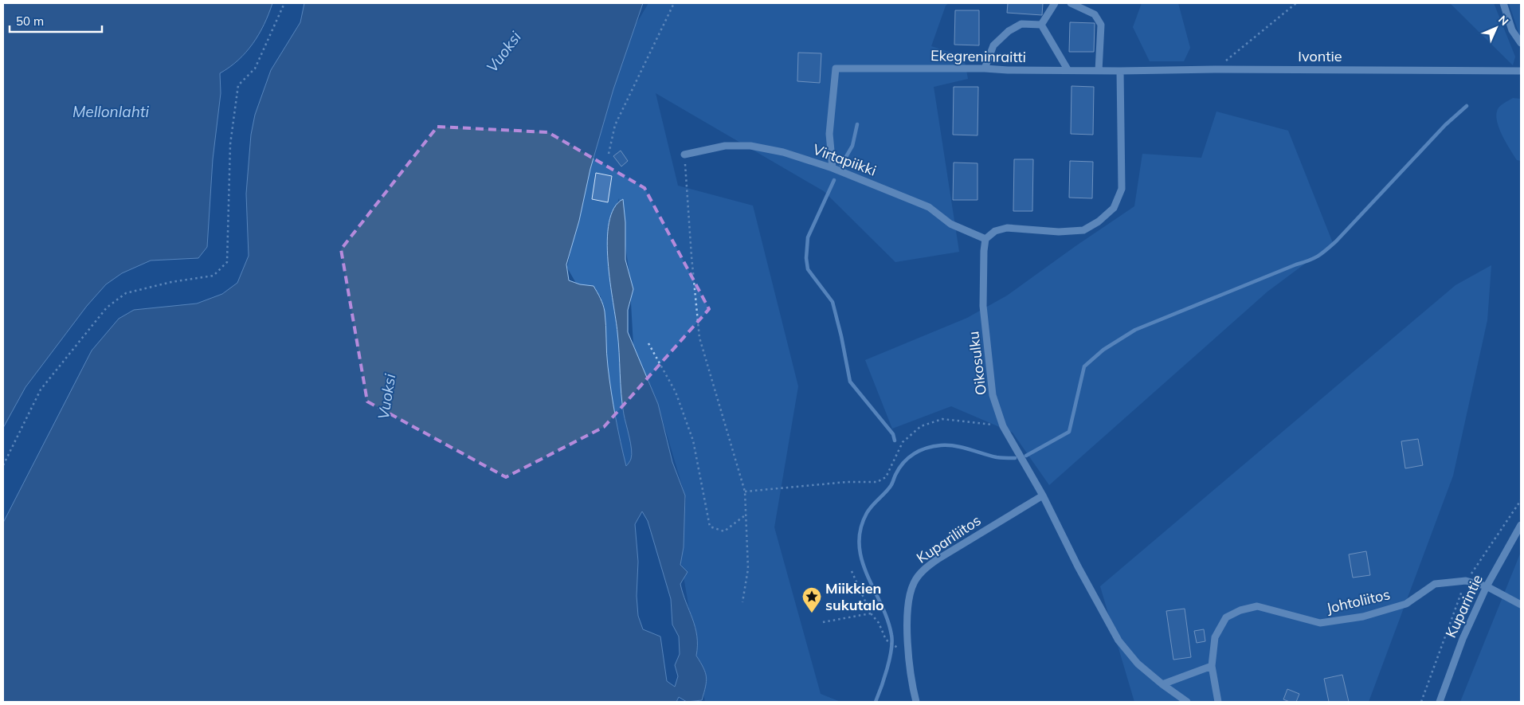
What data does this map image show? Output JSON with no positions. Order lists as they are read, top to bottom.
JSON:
{
  "streets": {
    "street": [
      "Ekegreninraitti",
      "Ivontie",
      "Virtapiikki",
      "Oikosulku",
      "Kupariliitos",
      "Johtoliitos",
      "Kuparintie"
    ]
  },
  "crossings": [
    ["Ekegreninraitti", "Ivontie"],
    ["Ekegreninraitti", "Virtapiikki"],
    ["Virtapiikki", "Oikosulku"],
    ["Oikosulku", "Kupariliitos"],
    ["Johtoliitos", "Kuparintie"]
  ],
  "water": ["Vuoksi", "Mellonlahti"],
  "places": {
    "place": ["Miikkien sukutalo"]
  },
  "scale_bar": "50 m",
  "north": "top right"
}
